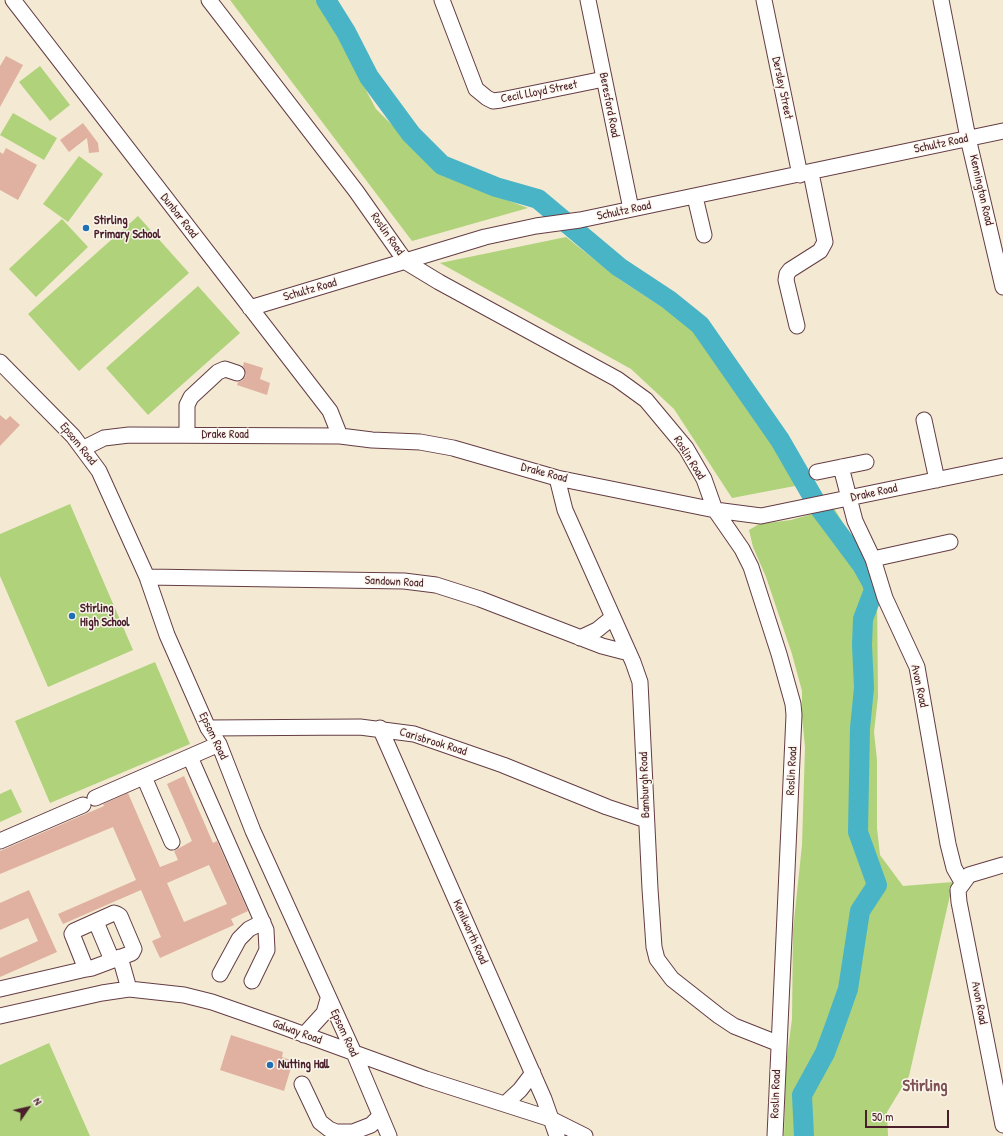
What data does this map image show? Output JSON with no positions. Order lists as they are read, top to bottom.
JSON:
{
  "streets": {
    "street": [
      "Dersley Street",
      "Cecil Lloyd Street",
      "Beresford Road",
      "Schultz Road",
      "Kennington Road",
      "Dunbar Road",
      "Roslin Road",
      "Drake Road",
      "Epsom Road",
      "Sandown Road",
      "Avon Road",
      "Carisbrook Road",
      "Bamburgh Road",
      "Kenilworth Road",
      "Galway Road"
    ]
  },
  "crossings": [
    ["Dersley Street", "Schultz Road"],
    ["Cecil Lloyd Street", "Beresford Road"],
    ["Beresford Road", "Schultz Road"],
    ["Schultz Road", "Kennington Road"],
    ["Schultz Road", "Dunbar Road"],
    ["Schultz Road", "Roslin Road"],
    ["Dunbar Road", "Drake Road"],
    ["Roslin Road", "Drake Road"],
    ["Roslin Road", "Bamburgh Road"],
    ["Drake Road", "Epsom Road"],
    ["Drake Road", "Avon Road"],
    ["Drake Road", "Bamburgh Road"],
    ["Epsom Road", "Sandown Road"],
    ["Epsom Road", "Carisbrook Road"],
    ["Epsom Road", "Galway Road"],
    ["Sandown Road", "Bamburgh Road"],
    ["Carisbrook Road", "Bamburgh Road"],
    ["Carisbrook Road", "Kenilworth Road"],
    ["Kenilworth Road", "Galway Road"]
  ],
  "districts": ["Stirling"],
  "places": ["Stirling Primary School", "Stirling High School", "Nutting Hall"],
  "scale_bar": "50 m",
  "north": "top right"
}
